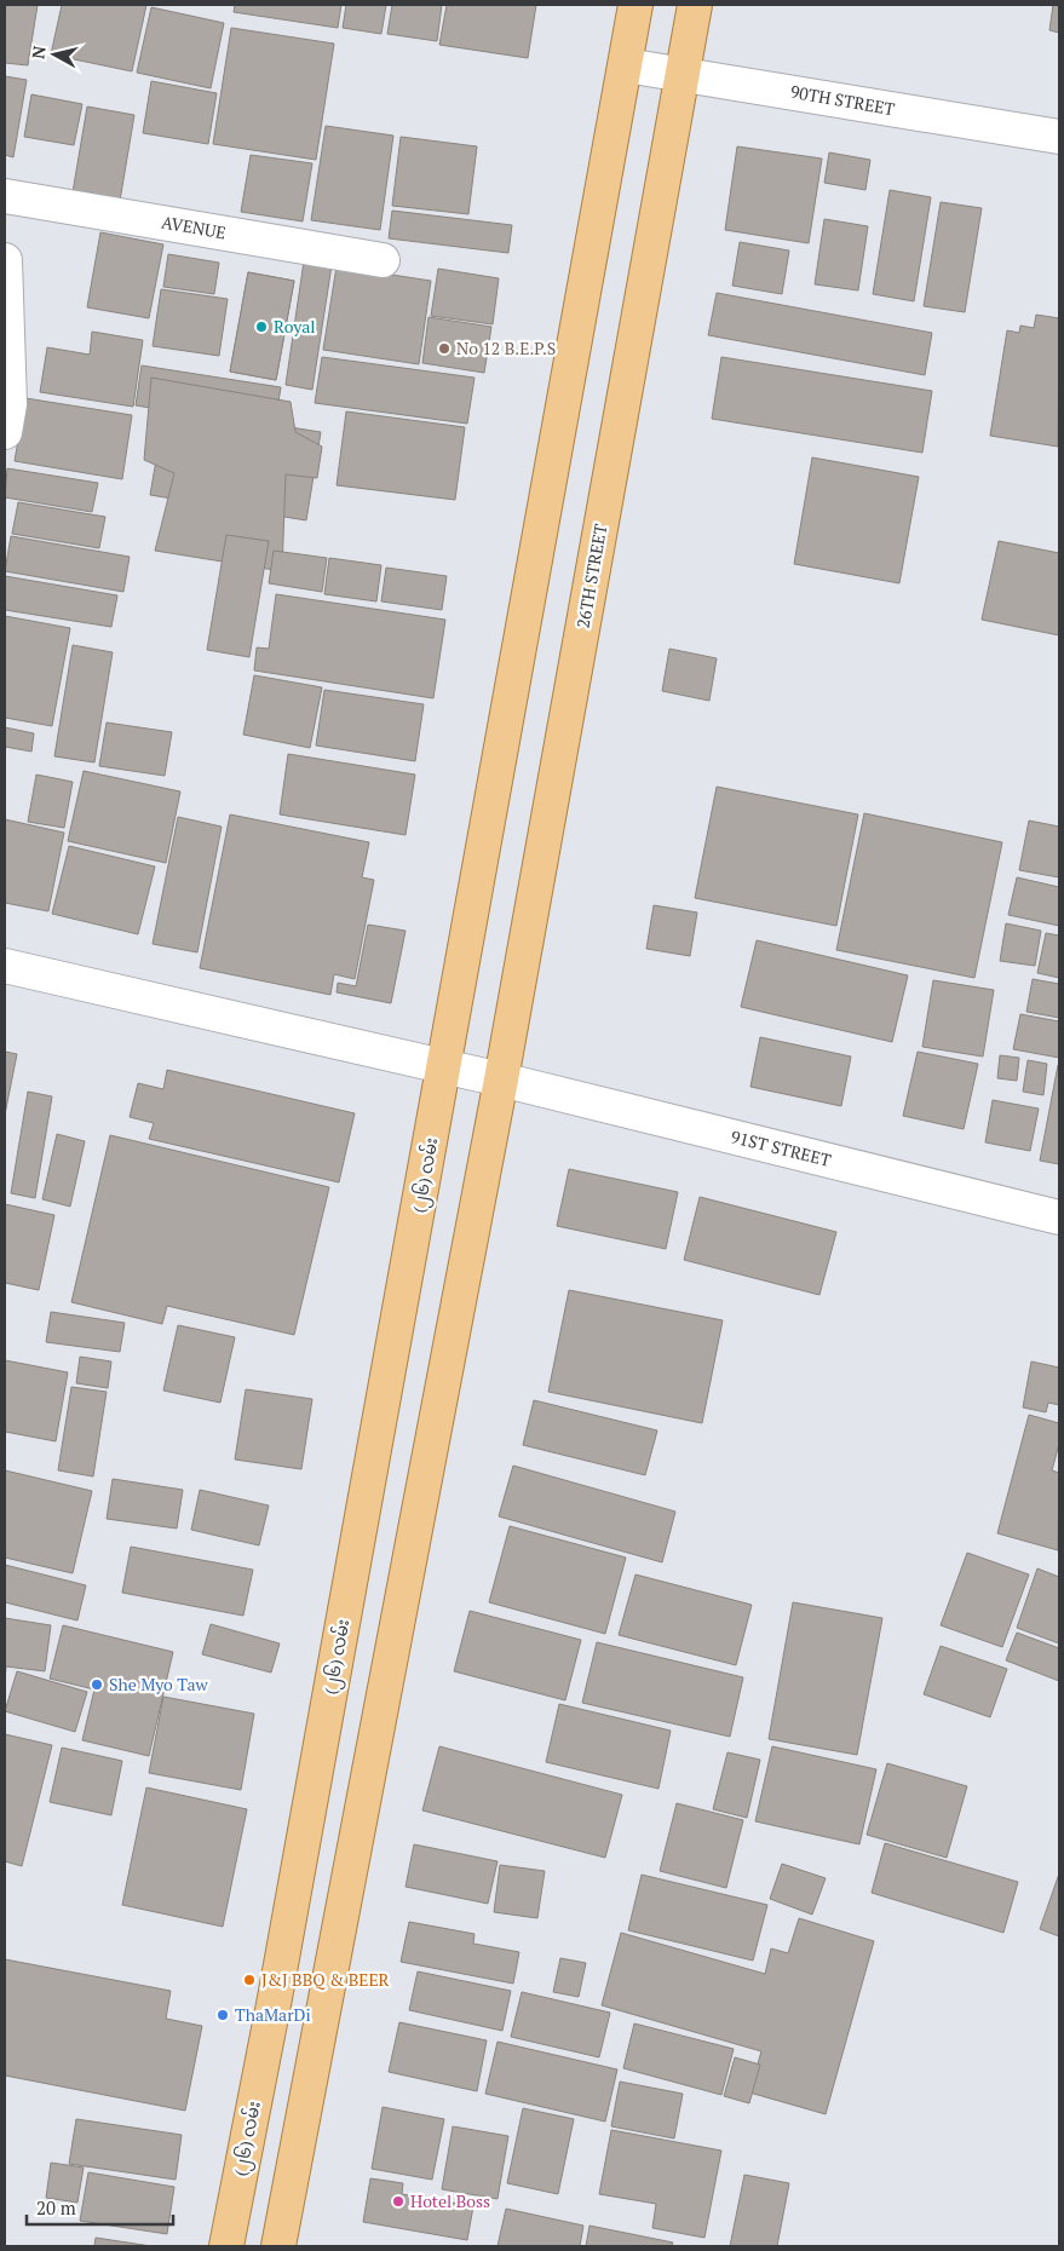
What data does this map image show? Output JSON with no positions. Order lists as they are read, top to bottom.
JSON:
{
  "streets": {
    "main road": ["26TH STREET", "(၂၆) လမ်း"],
    "street": ["90TH STREET", "AVENUE", "91ST STREET"]
  },
  "crossings": [
    ["90TH STREET", "26TH STREET"],
    ["26TH STREET", "91ST STREET"],
    ["91ST STREET", "(၂၆) လမ်း"]
  ],
  "places": [
    "Royal",
    "No 12 B.E.P.S",
    "She Myo Taw",
    "J&J BBQ & BEER",
    "ThaMarDi",
    "Hotel Boss"
  ],
  "scale_bar": "20 m",
  "north": "left"
}
